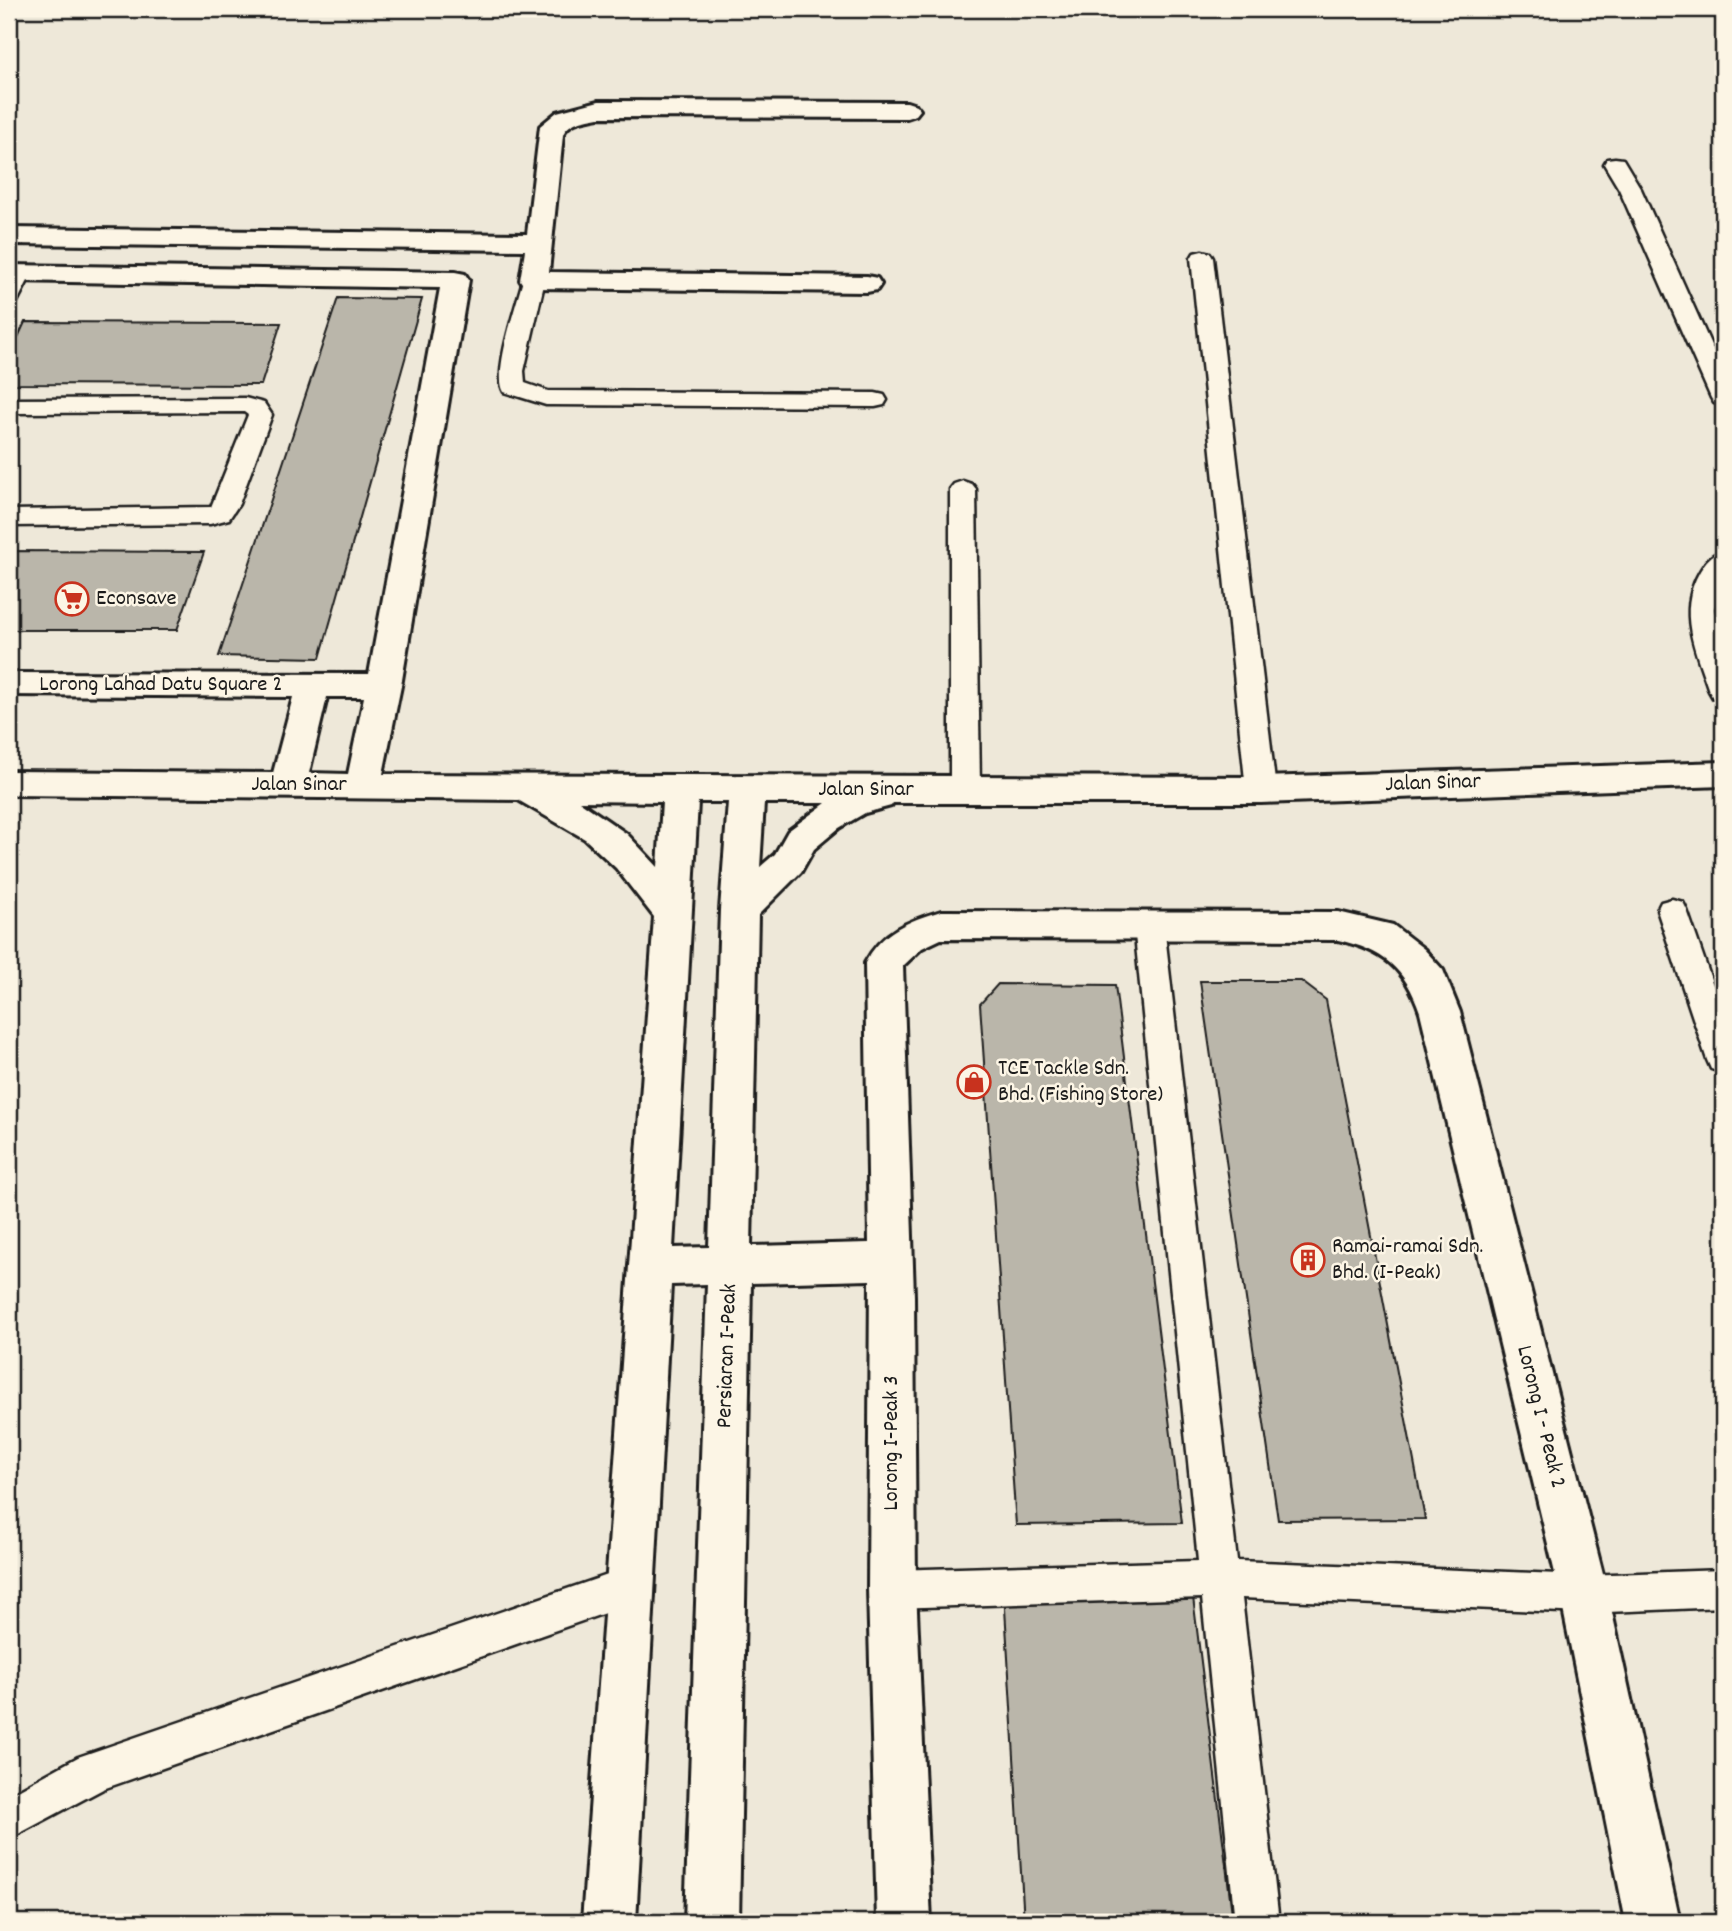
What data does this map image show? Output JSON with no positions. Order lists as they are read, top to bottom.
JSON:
{
  "streets": {
    "street": [
      "Lorong Lahad Datu Square 2",
      "Jalan Sinar",
      "Persiaran I-Peak",
      "Lorong I - Peak 2",
      "Lorong I-Peak 3"
    ]
  },
  "crossings": [
    ["Jalan Sinar", "Persiaran I-Peak"],
    ["Lorong I - Peak 2", "Lorong I-Peak 3"]
  ],
  "places": {
    "supermarket": ["Econsave"],
    "shop": ["TCE Tackle Sdn. Bhd. (Fishing Store)"],
    "building": ["Ramai-ramai Sdn. Bhd. (I-Peak)"]
  }
}
